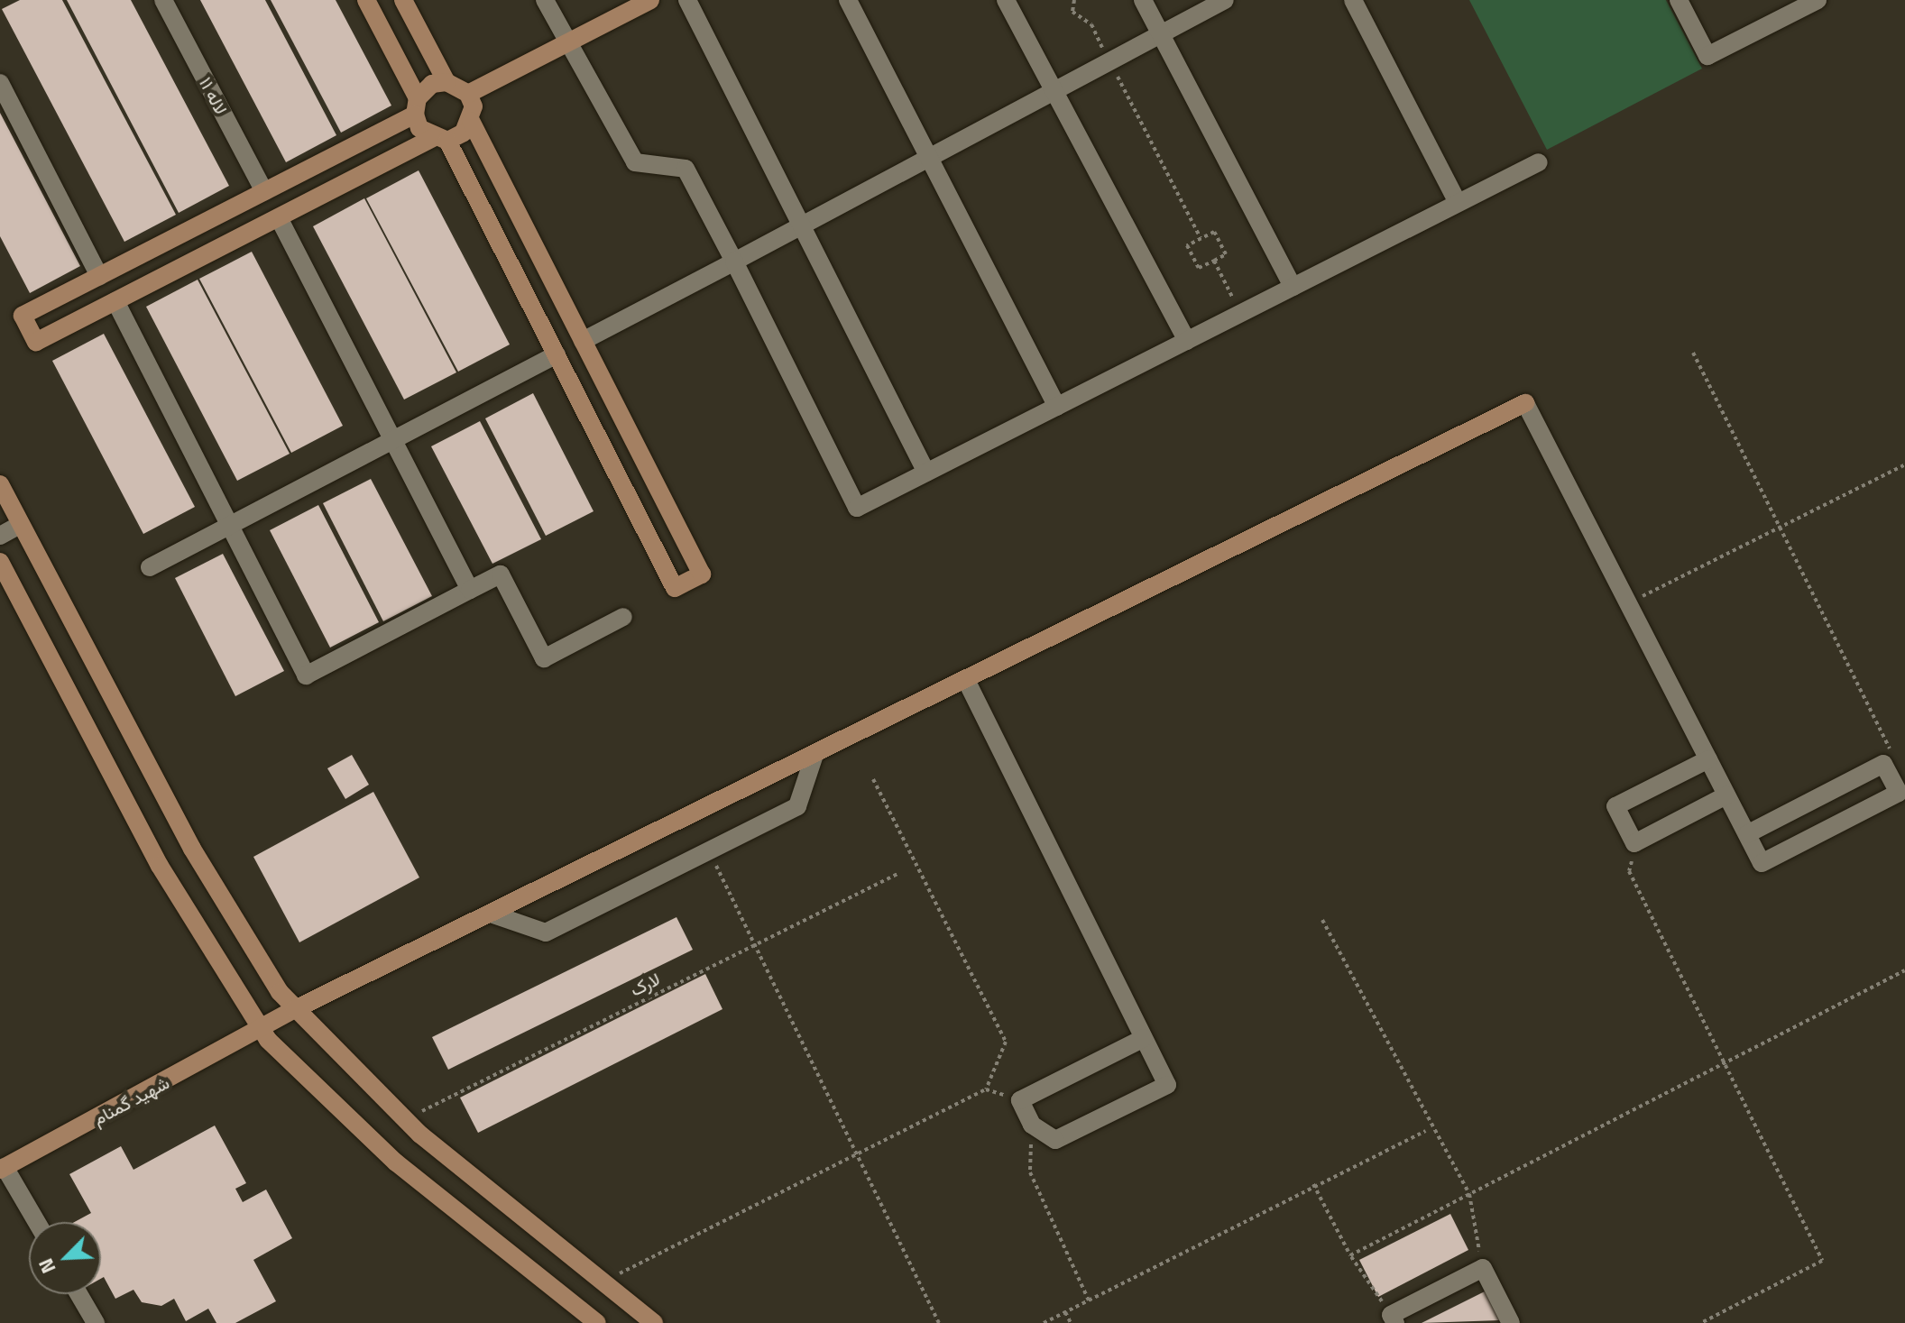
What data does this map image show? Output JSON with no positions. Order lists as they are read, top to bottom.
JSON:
{
  "streets": {
    "street": ["لاله ۱۱", "شهید گمنام"],
    "path": ["لارک"]
  },
  "north": "bottom left"
}
